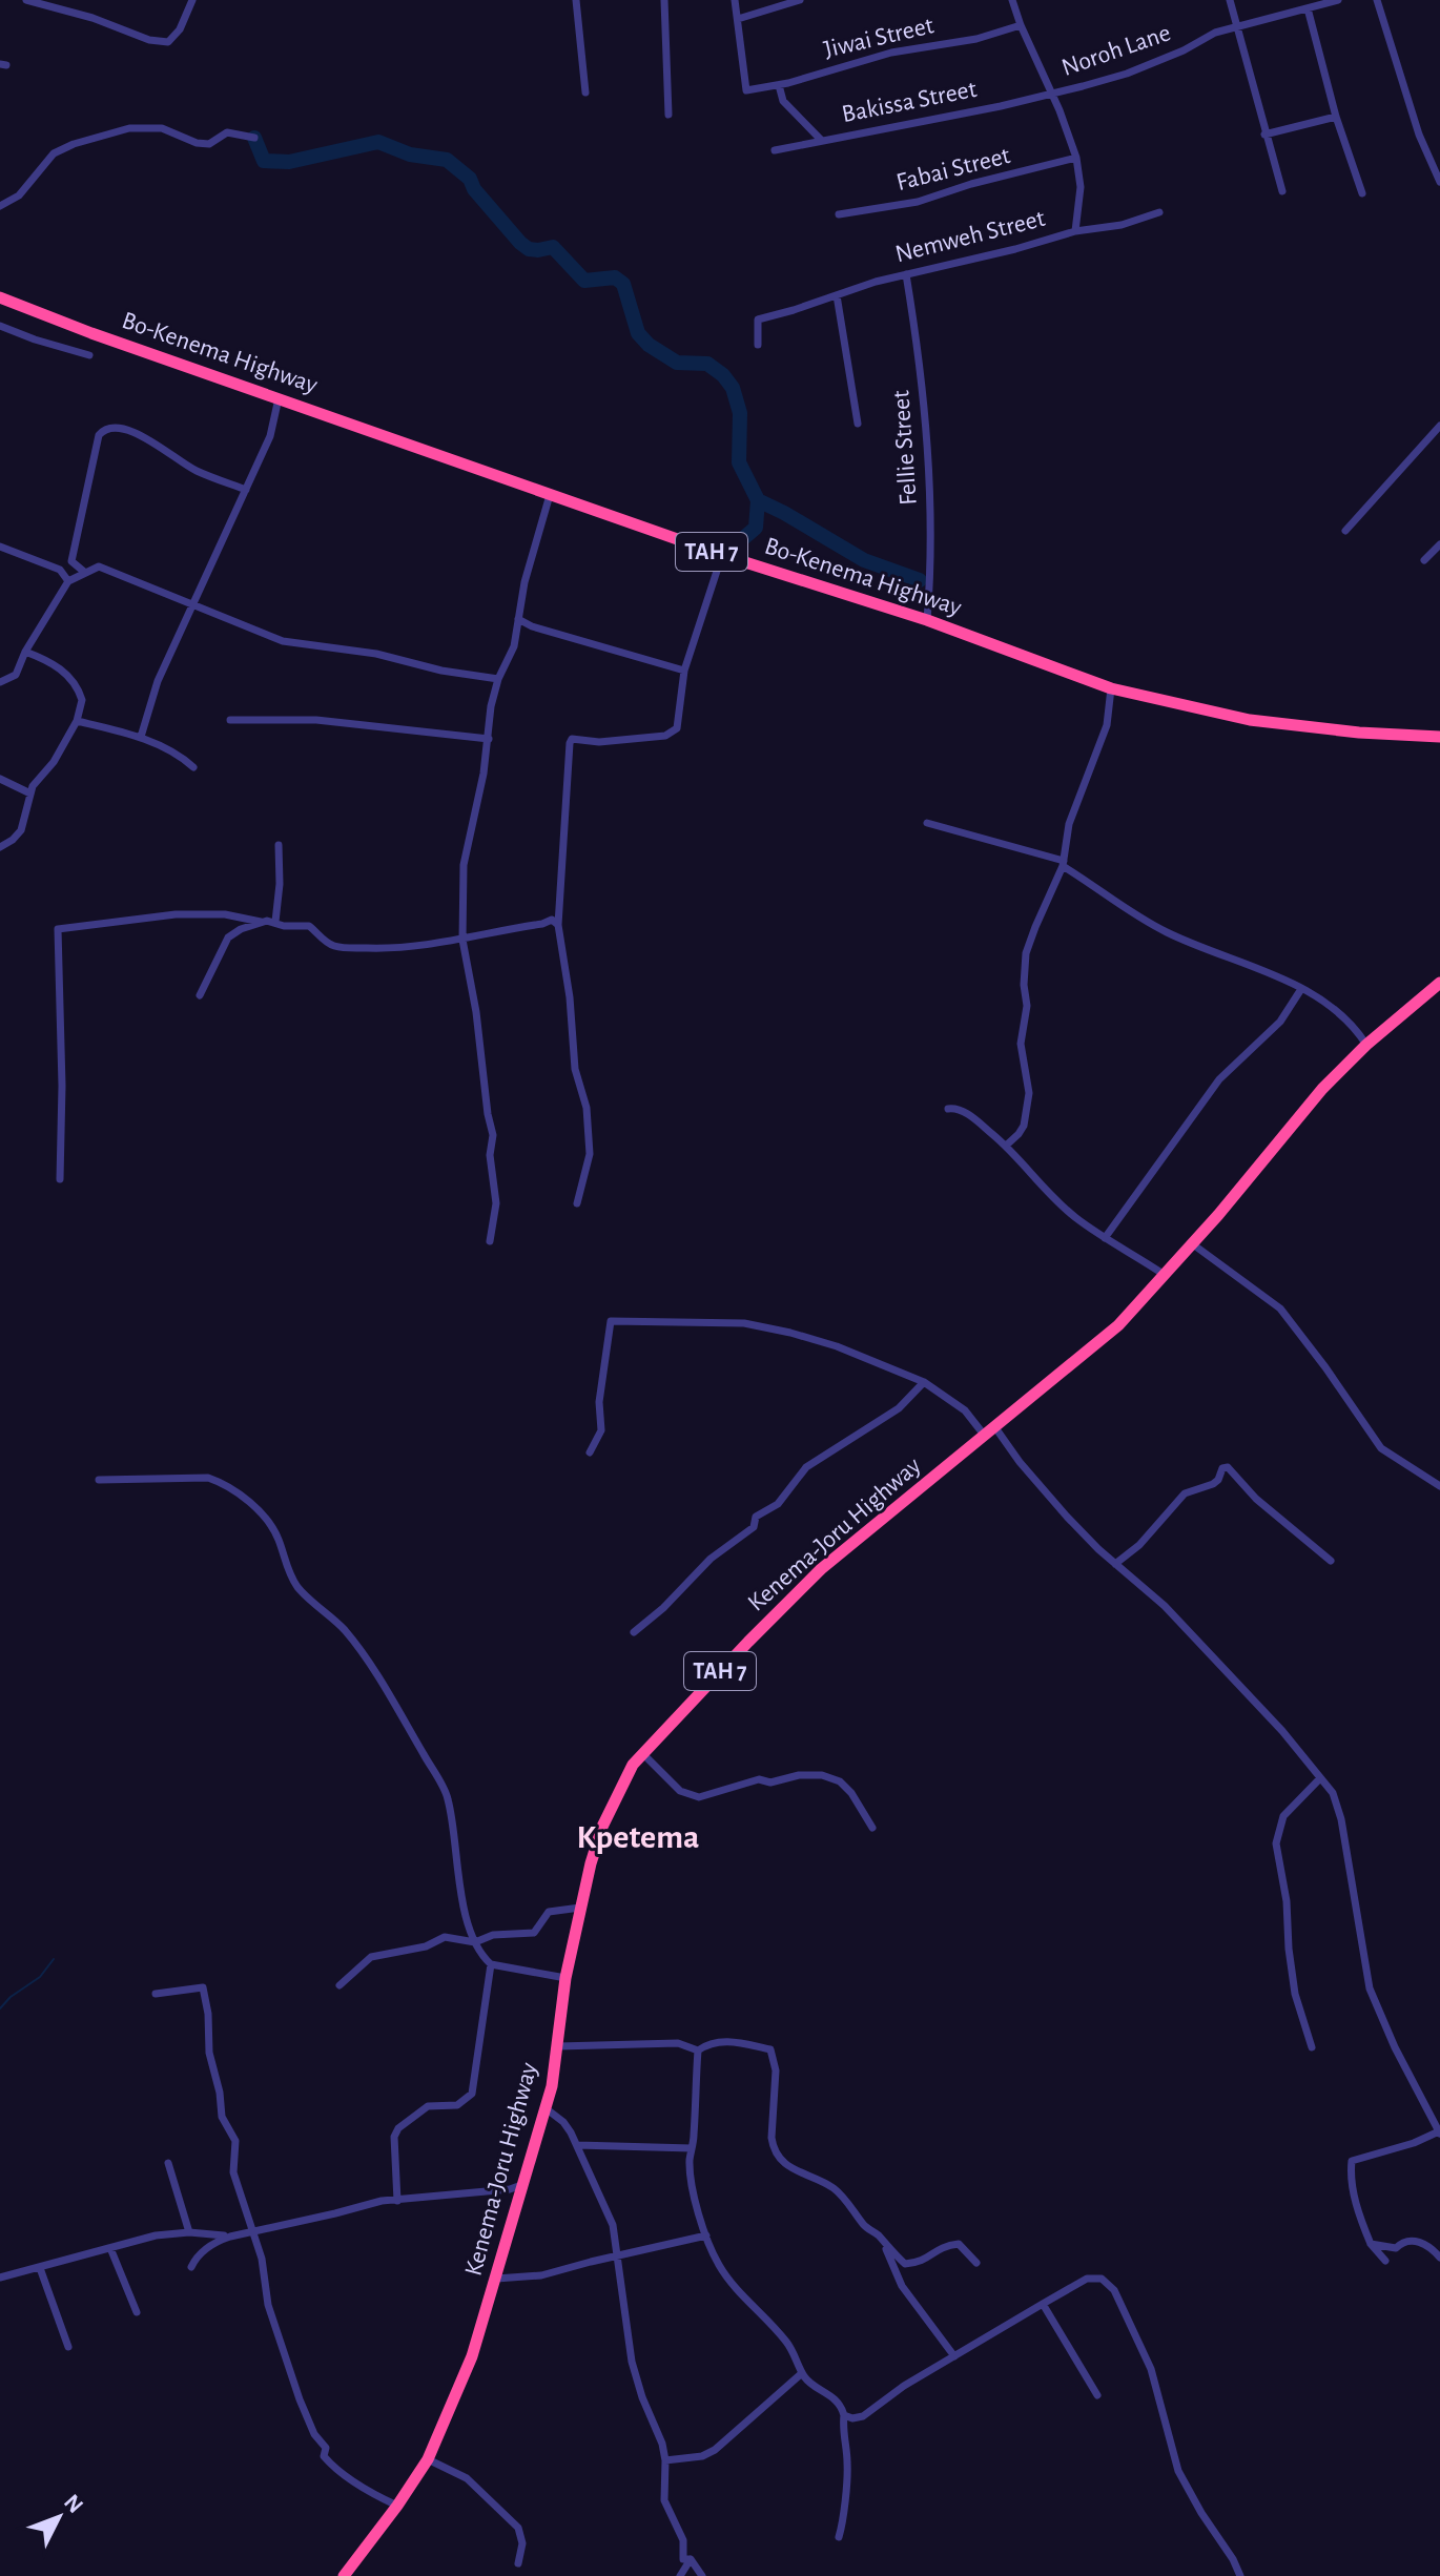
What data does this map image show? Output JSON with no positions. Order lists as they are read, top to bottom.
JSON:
{
  "streets": {
    "highway": ["Bo-Kenema Highway", "TAH 7", "Kenema-Joru Highway"],
    "street": [
      "Jiwai Street",
      "Noroh Lane",
      "Bakissa Street",
      "Fabai Street",
      "Nemweh Street",
      "Fellie Street"
    ]
  },
  "crossings": [
    ["Noroh Lane", "Bakissa Street"],
    ["Nemweh Street", "Fellie Street"],
    ["Bo-Kenema Highway", "Fellie Street"]
  ],
  "districts": ["Kpetema"],
  "north": "top right"
}
